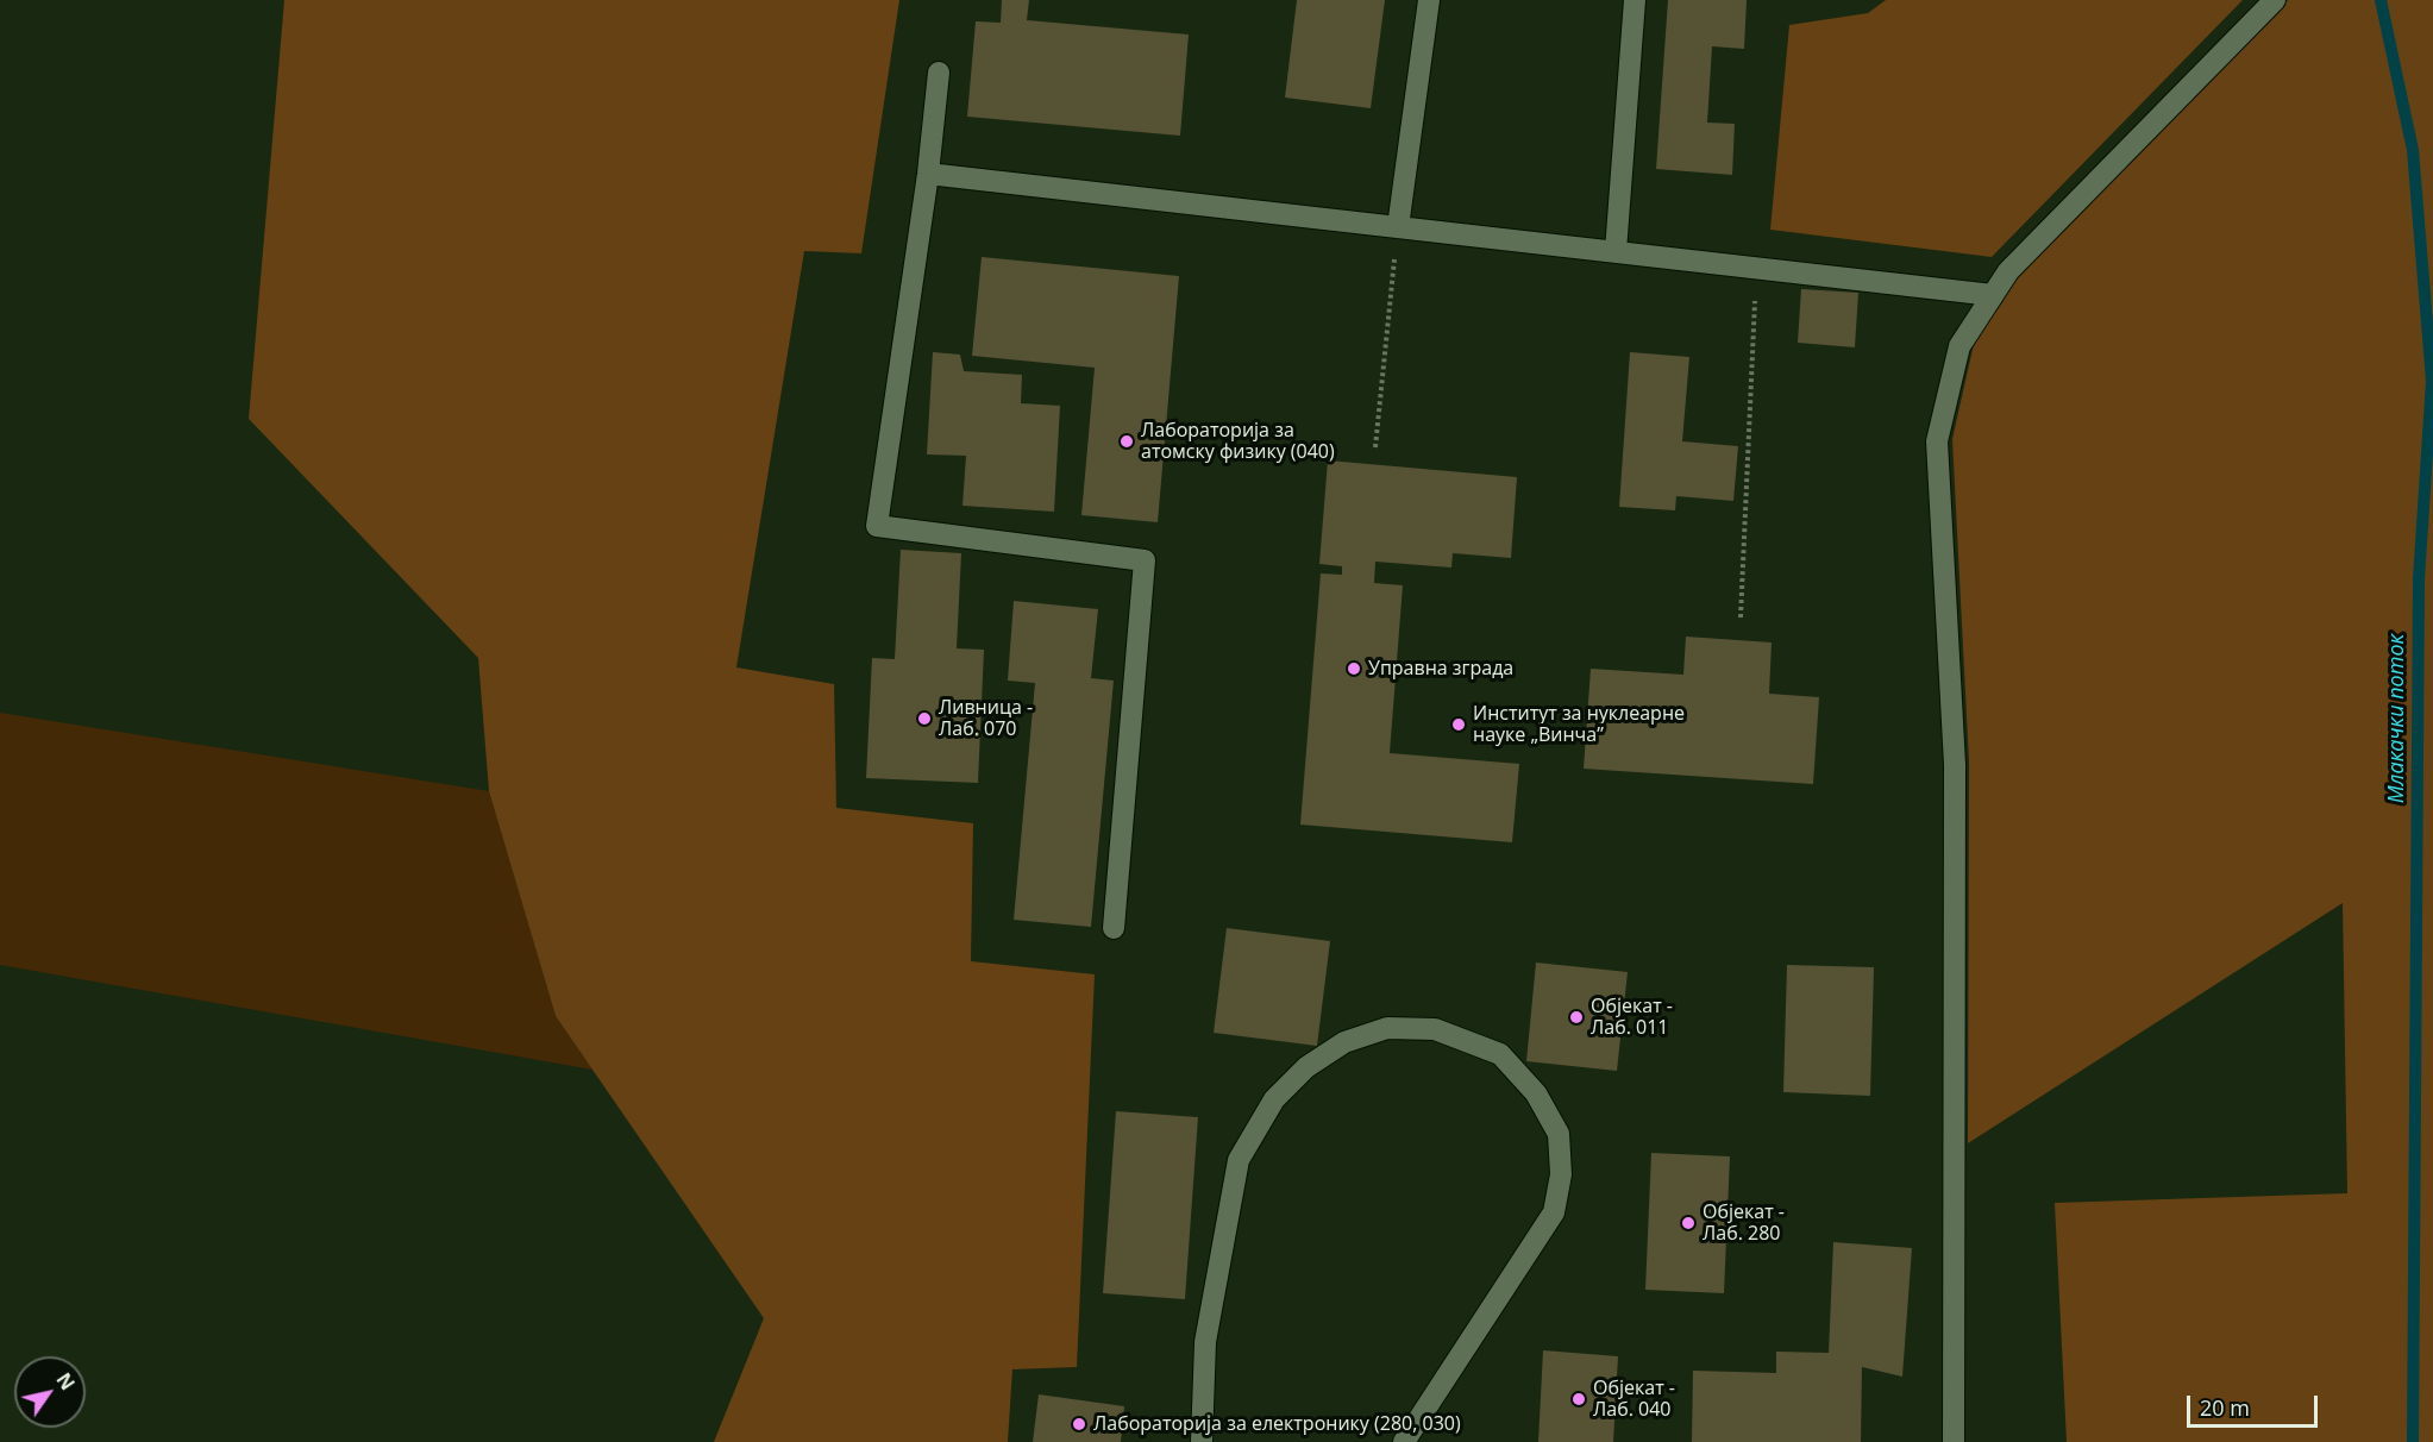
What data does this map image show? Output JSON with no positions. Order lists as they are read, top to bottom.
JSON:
{
  "water": ["Млакачки поток"],
  "places": [
    "Лабораторија за атомску физику (040)",
    "Управна зграда",
    "Ливница - Лаб. 070",
    "Институт за нуклеарне науке „Винча”",
    "Објекат - Лаб. 011",
    "Објекат - Лаб. 280",
    "Објекат - Лаб. 040",
    "Лабораторија за електронику (280, 030)"
  ],
  "scale_bar": "20 m",
  "north": "top right"
}
